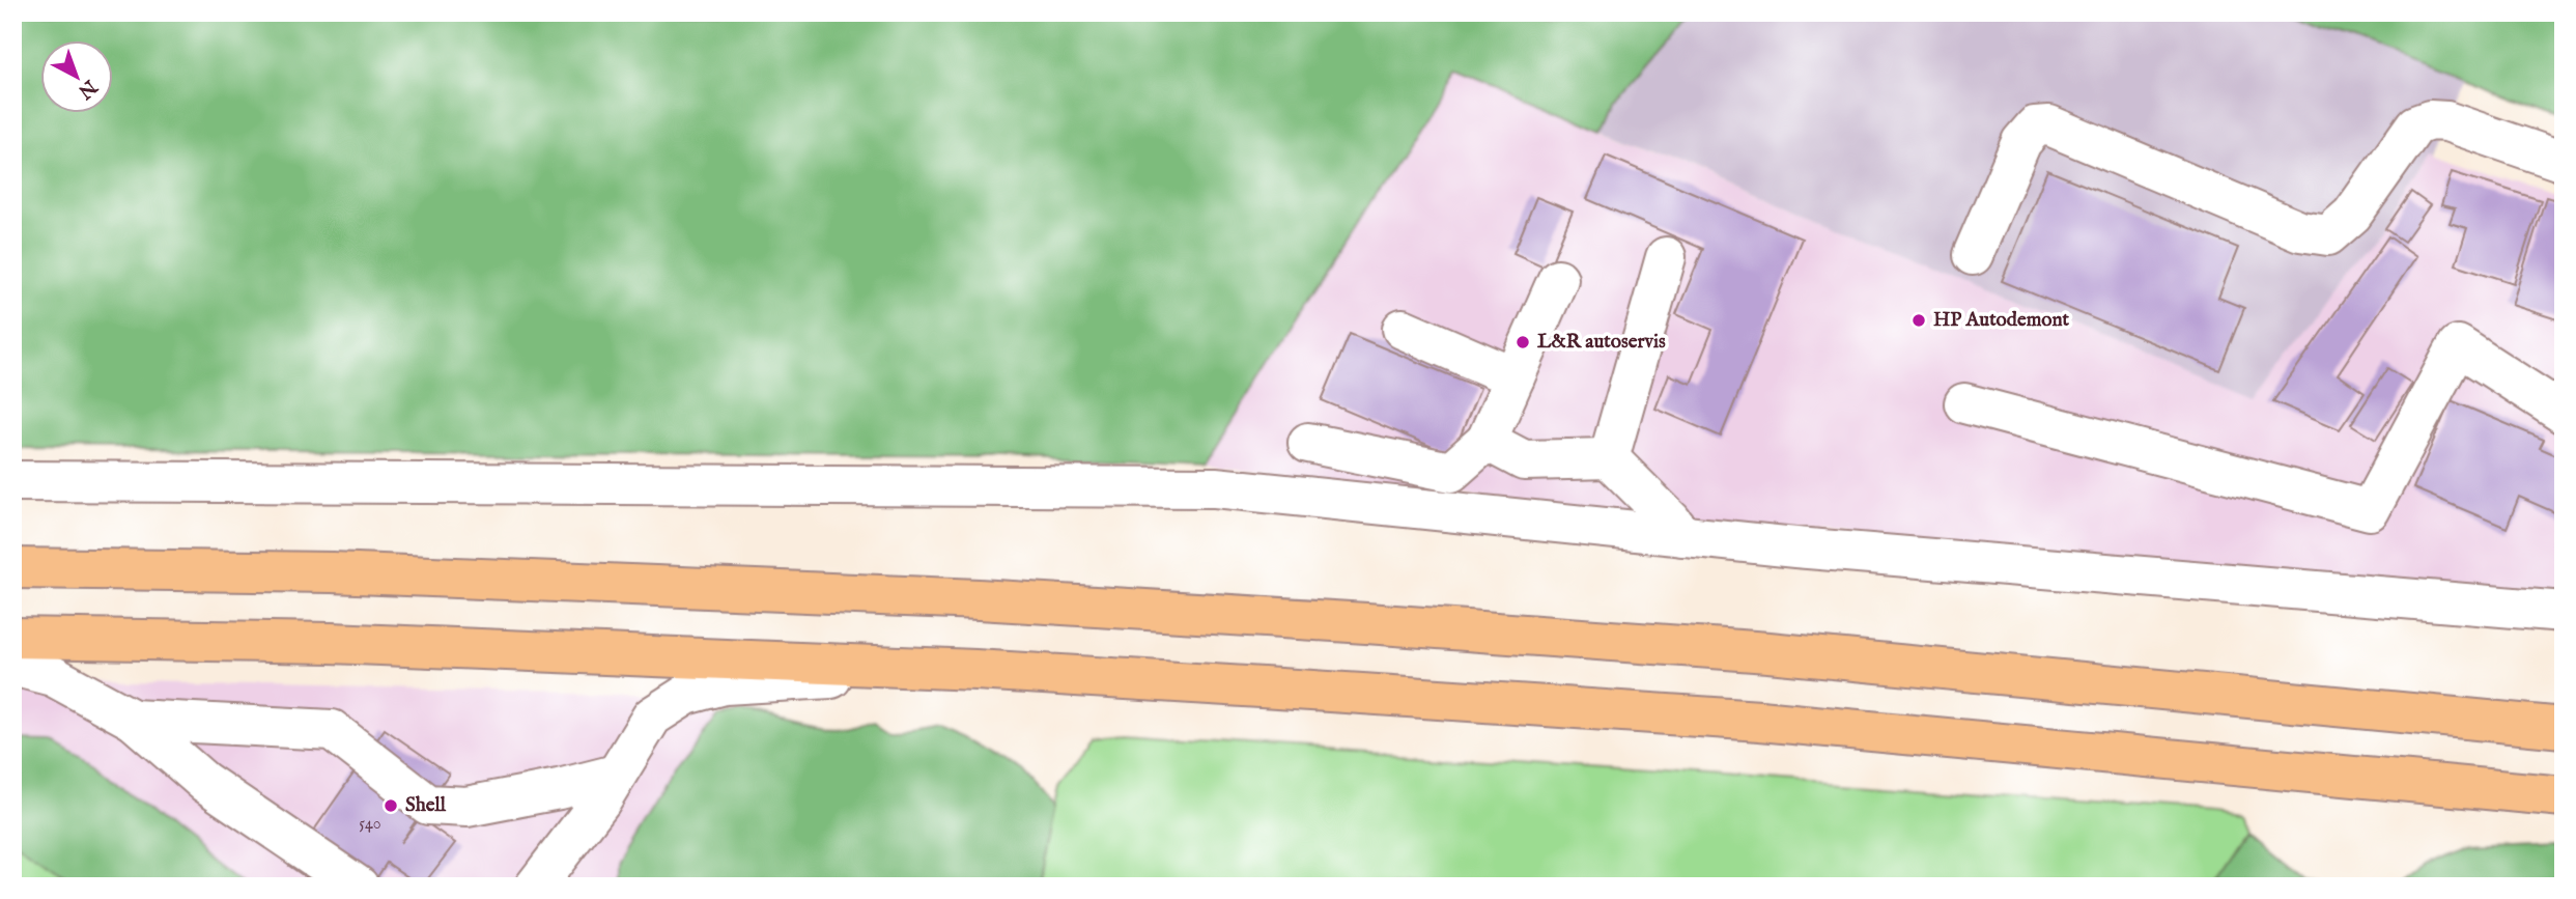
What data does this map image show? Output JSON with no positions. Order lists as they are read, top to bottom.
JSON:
{
  "places": ["HP Autodemont", "L&R autoservis", "Shell"],
  "house_numbers": ["540"],
  "north": "bottom right"
}
